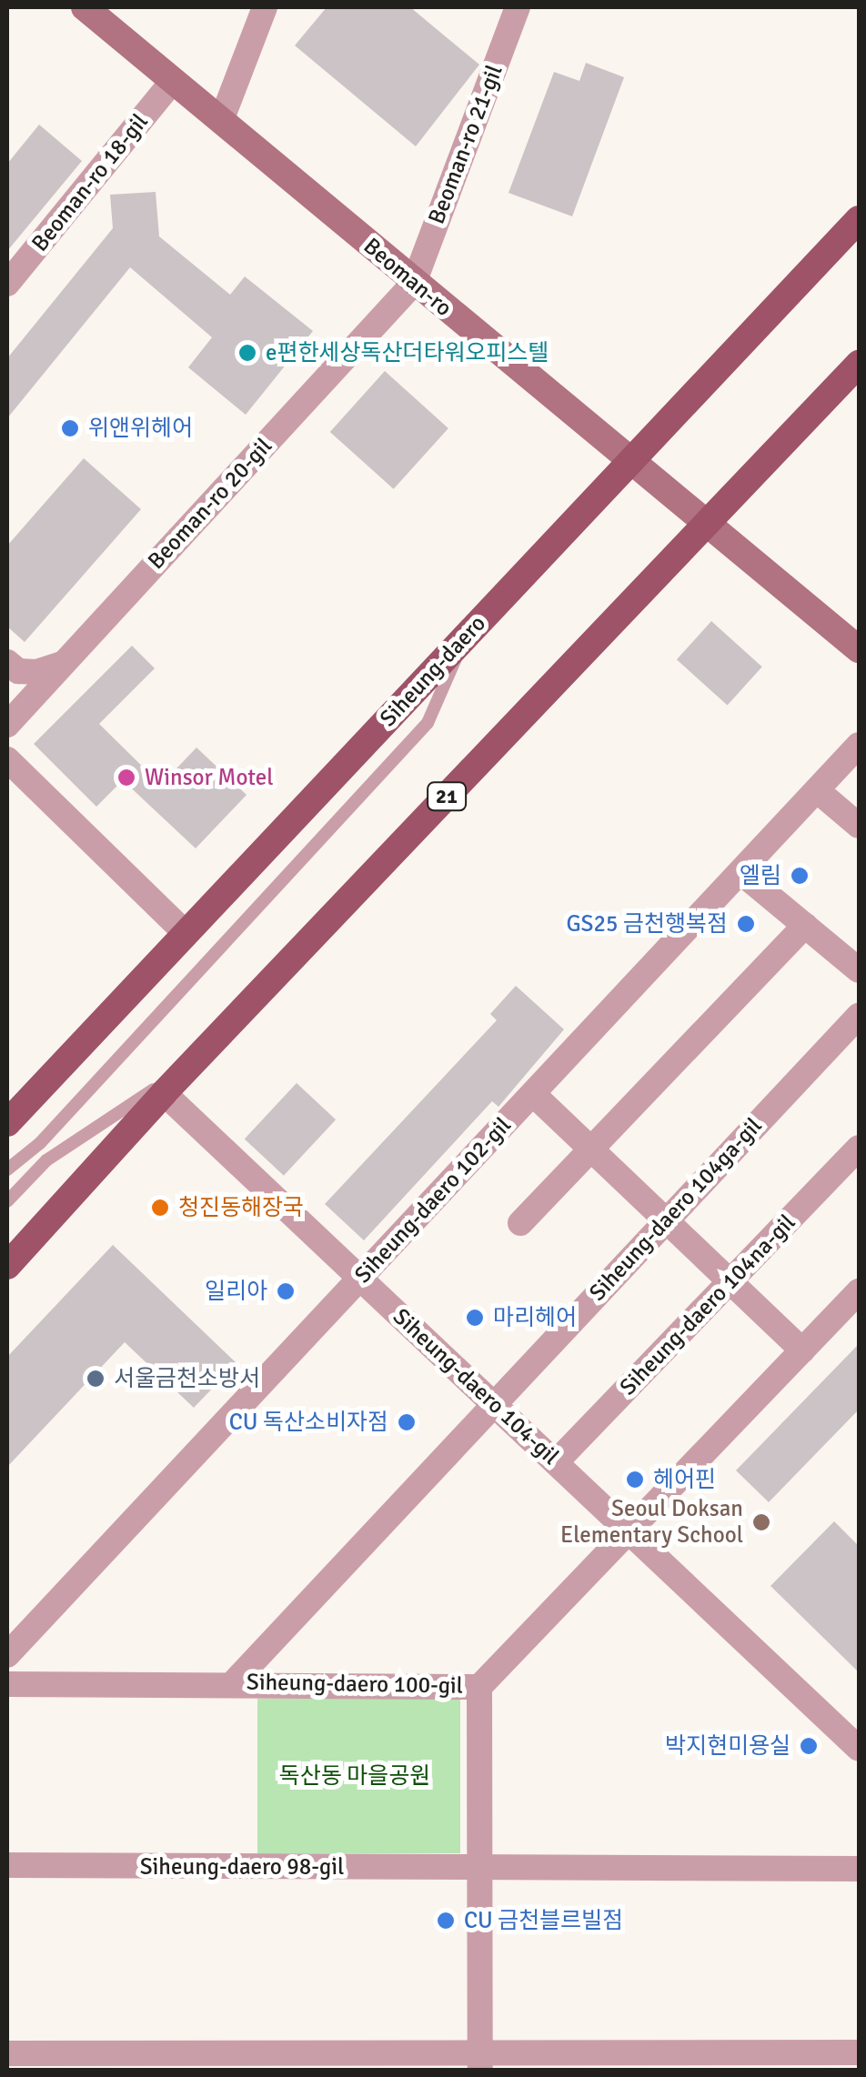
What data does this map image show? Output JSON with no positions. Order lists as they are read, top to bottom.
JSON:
{
  "streets": {
    "main road": ["Beoman-ro", "Siheung-daero", "21"],
    "street": [
      "Beoman-ro 21-gil",
      "Beoman-ro 18-gil",
      "Beoman-ro 20-gil",
      "Siheung-daero 102-gil",
      "Siheung-daero 104ga-gil",
      "Siheung-daero 104na-gil",
      "Siheung-daero 104-gil",
      "Siheung-daero 100-gil",
      "Siheung-daero 98-gil"
    ]
  },
  "crossings": [
    ["Beoman-ro 21-gil", "Beoman-ro"],
    ["Beoman-ro 21-gil", "Beoman-ro 20-gil"],
    ["Beoman-ro 18-gil", "Beoman-ro"],
    ["Beoman-ro", "Beoman-ro 20-gil"],
    ["Beoman-ro", "Siheung-daero"],
    ["Beoman-ro", "21"],
    ["21", "Siheung-daero 104-gil"],
    ["Siheung-daero 102-gil", "Siheung-daero 104-gil"],
    ["Siheung-daero 104ga-gil", "Siheung-daero 104-gil"],
    ["Siheung-daero 104ga-gil", "Siheung-daero 100-gil"],
    ["Siheung-daero 104na-gil", "Siheung-daero 104-gil"],
    ["Siheung-daero 104-gil", "Siheung-daero 100-gil"]
  ],
  "parks": ["독산동 마을공원"],
  "places": [
    "e편한세상독산더타워오피스텔",
    "위앤위헤어",
    "Winsor Motel",
    "엘림",
    "GS25 금천행복점",
    "청진동해장국",
    "일리아",
    "마리헤어",
    "서울금천소방서",
    "CU 독산소비자점",
    "헤어핀",
    "Seoul Doksan Elementary School",
    "박지현미용실",
    "CU 금천블르빌점"
  ]
}
